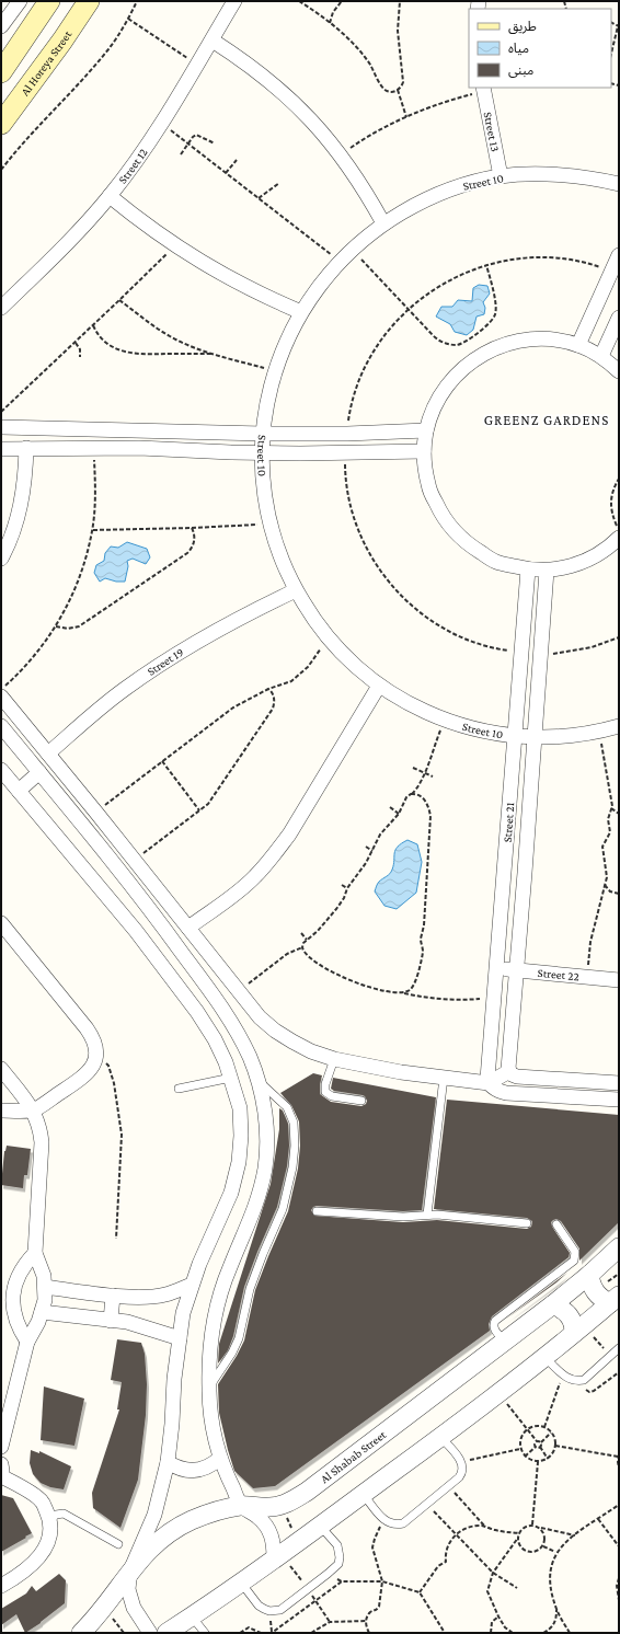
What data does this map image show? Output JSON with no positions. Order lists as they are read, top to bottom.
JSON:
{
  "streets": {
    "main road": ["Al Horeya Street"],
    "street": [
      "Street 13",
      "Street 12",
      "Street 10",
      "Street 19",
      "Street 21",
      "Street 22",
      "Al Shabab Street"
    ]
  },
  "crossings": [
    ["Street 13", "Street 10"],
    ["Street 10", "Street 19"],
    ["Street 10", "Street 21"],
    ["Street 21", "Street 22"]
  ],
  "districts": ["GREENZ GARDENS"],
  "legend": ["طريق", "مياه", "مبنى"]
}
